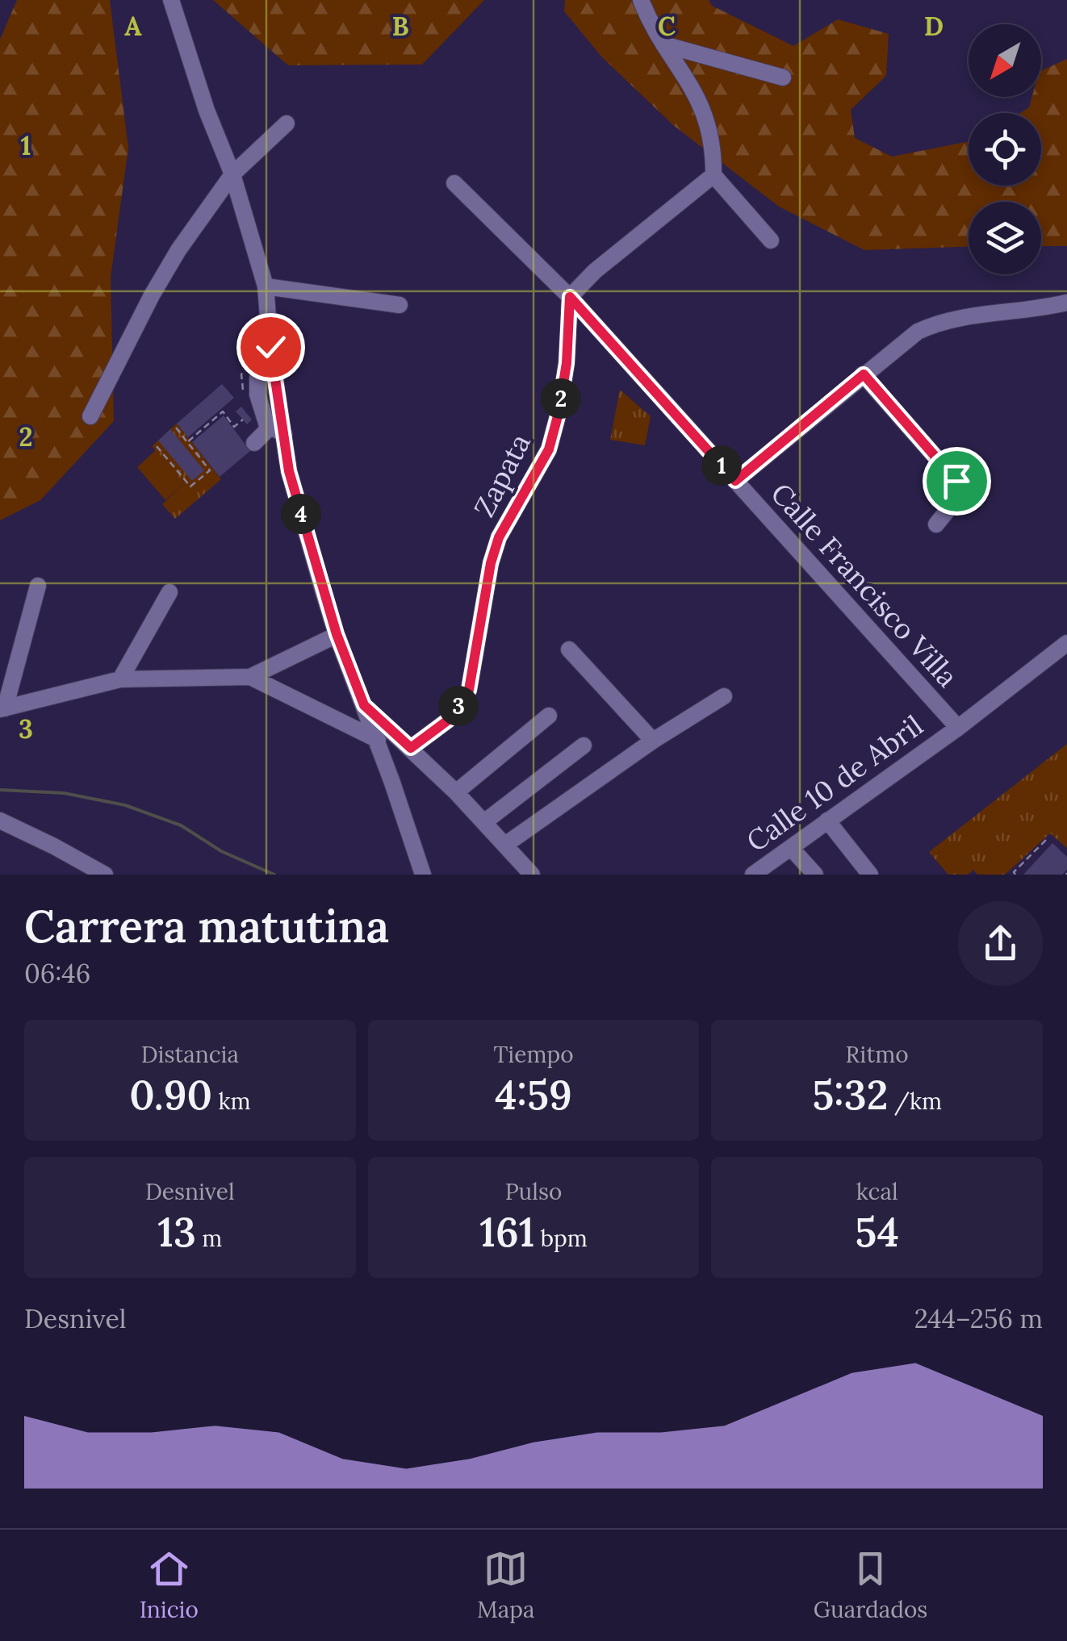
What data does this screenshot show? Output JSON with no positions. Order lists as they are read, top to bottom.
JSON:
{
  "streets": {
    "street": ["Zapata", "Calle Francisco Villa", "Calle 10 de Abril"]
  },
  "crossings": [
    ["Zapata", "Calle Francisco Villa"],
    ["Calle Francisco Villa", "Calle 10 de Abril"]
  ],
  "north": "bottom left",
  "page": {
    "pins": [
      "2",
      "1",
      "4",
      "3"
    ],
    "heading": ["Carrera matutina", "06:46"],
    "stats": [
      ["Distancia", "0.90 km"],
      ["Tiempo", "4:59"],
      ["Ritmo", "5:32 /km"],
      ["Desnivel", "13 m"],
      ["Pulso", "161 bpm"],
      ["kcal", "54"]
    ],
    "chart": ["Desnivel", "244–256 m"],
    "tabs": ["Inicio", "Mapa", "Guardados"]
  },
  "grid": {
    "columns": [
      "A",
      "B",
      "C",
      "D"
    ],
    "rows": ["1", "2", "3"]
  }
}
